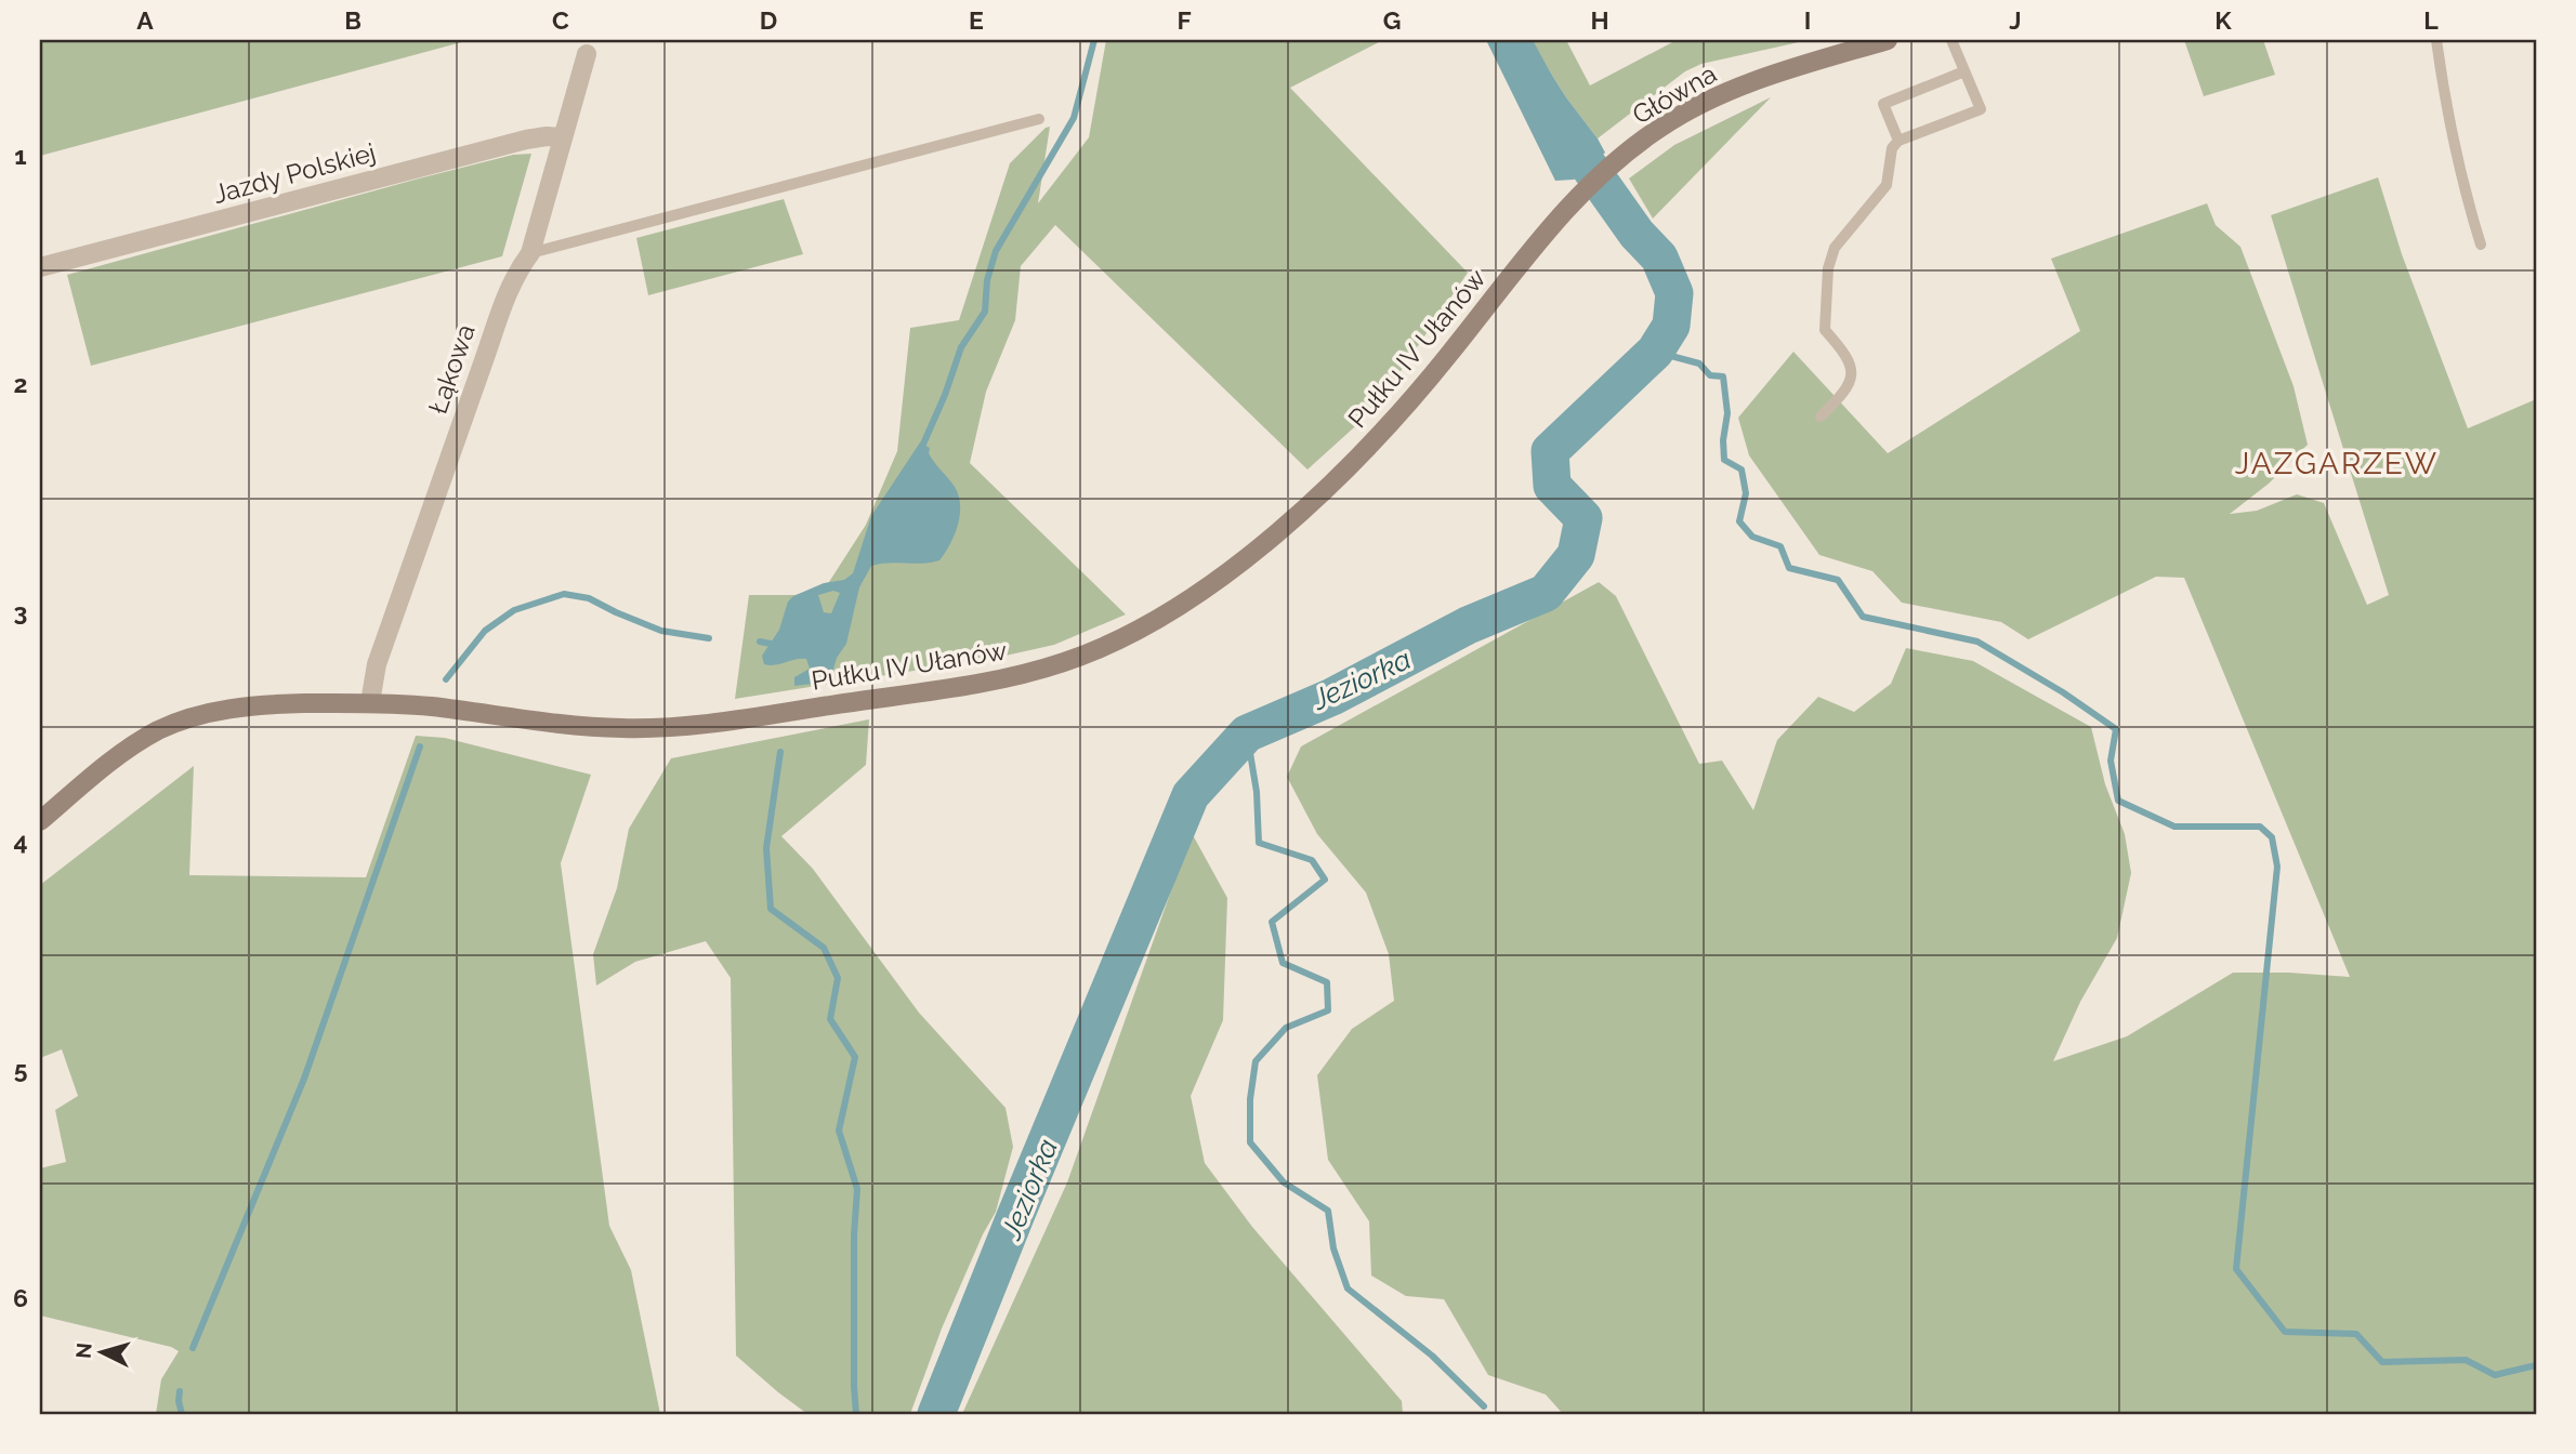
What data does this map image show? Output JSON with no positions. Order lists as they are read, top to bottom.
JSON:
{
  "streets": {
    "street": [
      "Główna",
      "Jazdy Polskiej",
      "Pułku IV Ułanów",
      "Łąkowa"
    ]
  },
  "crossings": [
    ["Główna", "Pułku IV Ułanów"],
    ["Jazdy Polskiej", "Łąkowa"],
    ["Pułku IV Ułanów", "Łąkowa"]
  ],
  "districts": ["JAZGARZEW"],
  "water": ["Jeziorka"],
  "north": "left",
  "grid": {
    "columns": [
      "A",
      "B",
      "C",
      "D",
      "E",
      "F",
      "G",
      "H",
      "I",
      "J",
      "K",
      "L"
    ],
    "rows": [
      "1",
      "2",
      "3",
      "4",
      "5",
      "6"
    ]
  }
}
